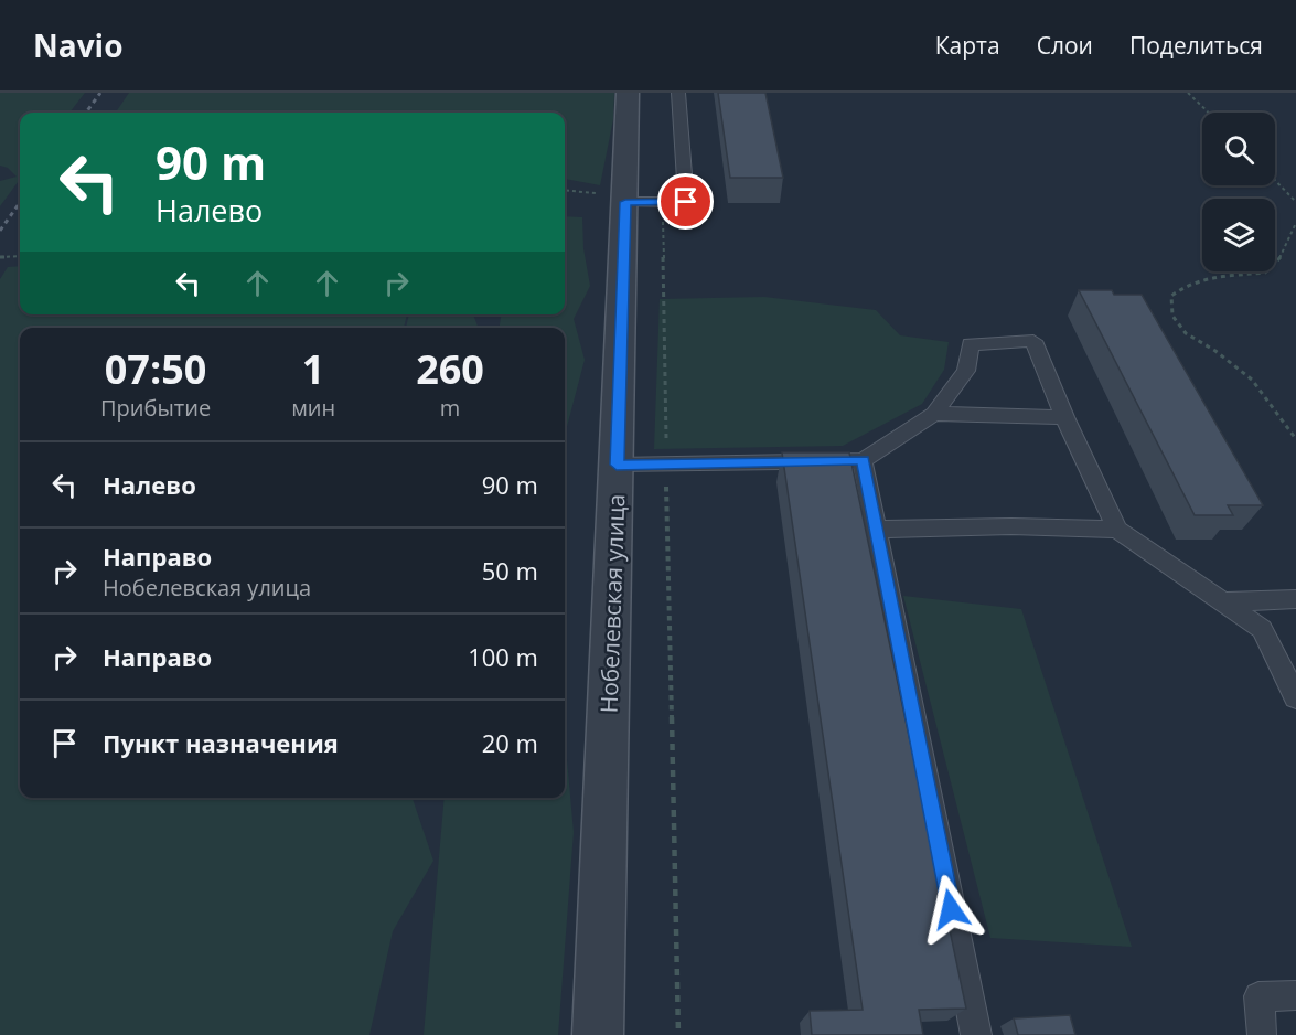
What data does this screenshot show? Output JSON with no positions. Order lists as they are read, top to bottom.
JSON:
{
  "streets": {
    "street": ["Нобелевская улица"]
  },
  "page": {
    "header": "Navio",
    "nav": ["Карта", "Слои", "Поделиться"],
    "turn": ["90 m", "Налево"],
    "eta": [
      "07:50",
      "Прибытие",
      "1",
      "мин",
      "260",
      "m"
    ],
    "list": [
      {
        "name": "Налево",
        "value": "90 m"
      },
      {
        "name": "Направо",
        "note": "Нобелевская улица",
        "value": "50 m"
      },
      {
        "name": "Направо",
        "value": "100 m"
      },
      {
        "name": "Пункт назначения",
        "value": "20 m"
      }
    ]
  }
}
